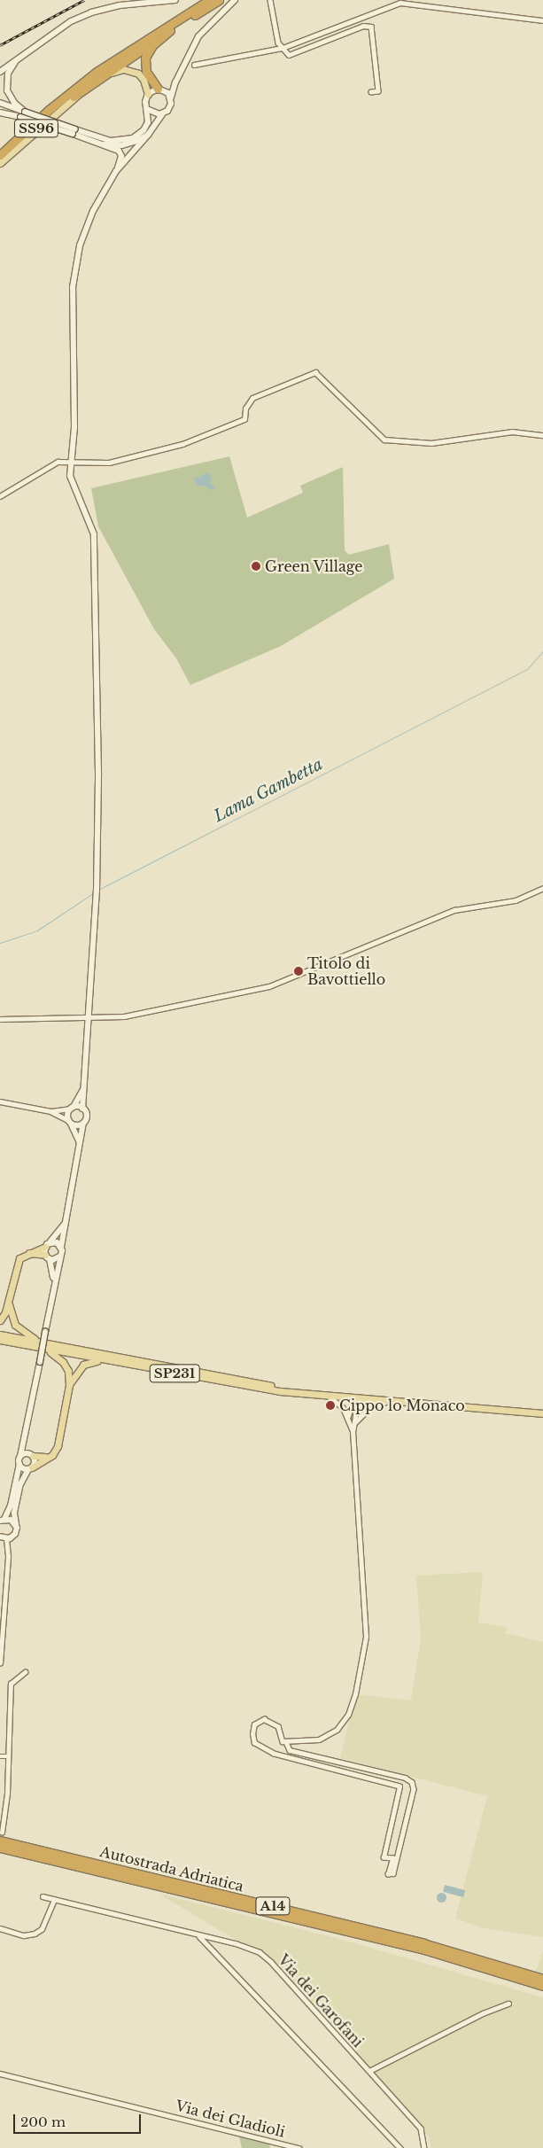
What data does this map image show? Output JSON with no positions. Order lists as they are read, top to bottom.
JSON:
{
  "streets": {
    "highway": ["Autostrada Adriatica", "A14"],
    "main road": ["SS96", "SP231"],
    "street": ["Via dei Garofani", "Via dei Gladioli"]
  },
  "water": ["Lama Gambetta"],
  "places": ["Green Village", "Titolo di Bavottiello", "Cippo lo Monaco"],
  "scale_bar": "200 m"
}
